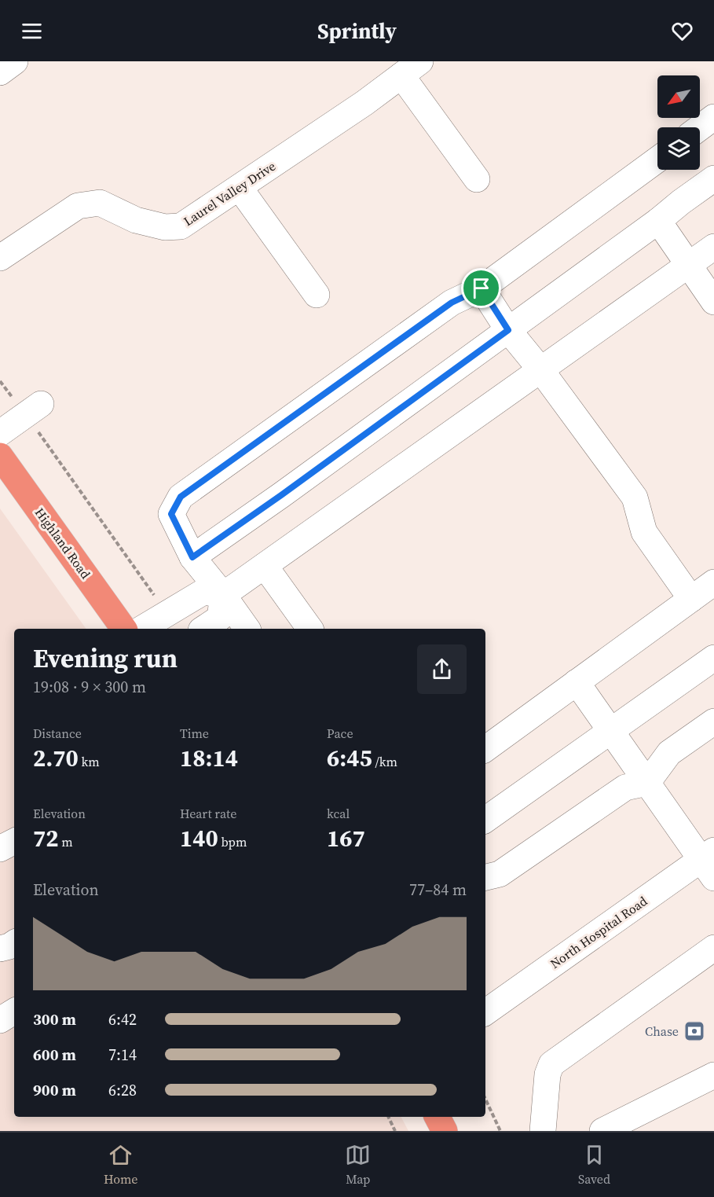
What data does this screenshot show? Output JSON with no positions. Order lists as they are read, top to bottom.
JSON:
{
  "streets": {
    "highway": ["Highland Road"],
    "street": ["Laurel Valley Drive", "North Hospital Road"]
  },
  "places": {
    "bank": ["Chase"]
  },
  "north": "bottom left",
  "page": {
    "header": "Sprintly",
    "heading": ["Evening run", "19:08 · 9 × 300 m"],
    "stats": [
      ["Distance", "2.70 km"],
      ["Time", "18:14"],
      ["Pace", "6:45 /km"],
      ["Elevation", "72 m"],
      ["Heart rate", "140 bpm"],
      ["kcal", "167"]
    ],
    "chart": ["Elevation", "77–84 m"],
    "list": [
      {
        "name": "300 m",
        "note": "6:42"
      },
      {
        "name": "600 m",
        "note": "7:14"
      },
      {
        "name": "900 m",
        "note": "6:28"
      }
    ],
    "tabs": ["Home", "Map", "Saved"]
  }
}
